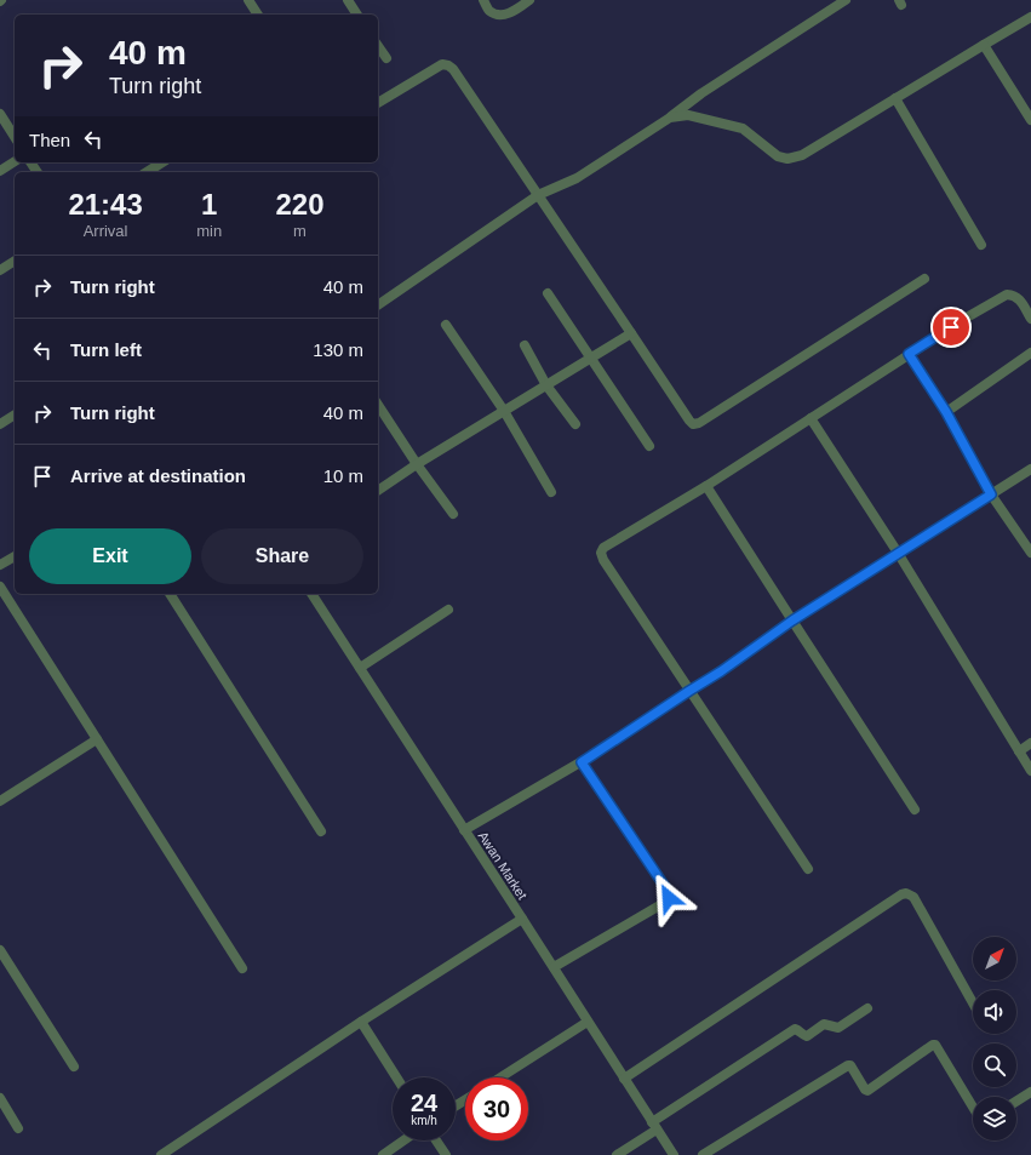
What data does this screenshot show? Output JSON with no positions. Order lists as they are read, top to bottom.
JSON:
{
  "streets": {
    "street": ["Awan Market"]
  },
  "north": "top right",
  "page": {
    "turn": ["40 m", "Turn right"],
    "then": "Then",
    "eta": [
      "21:43",
      "Arrival",
      "1",
      "min",
      "220",
      "m"
    ],
    "list": [
      {
        "name": "Turn right",
        "value": "40 m"
      },
      {
        "name": "Turn left",
        "value": "130 m"
      },
      {
        "name": "Turn right",
        "value": "40 m"
      },
      {
        "name": "Arrive at destination",
        "value": "10 m"
      }
    ],
    "buttons": ["Exit", "Share"],
    "speed": "24 km/h",
    "limit": "30"
  }
}
